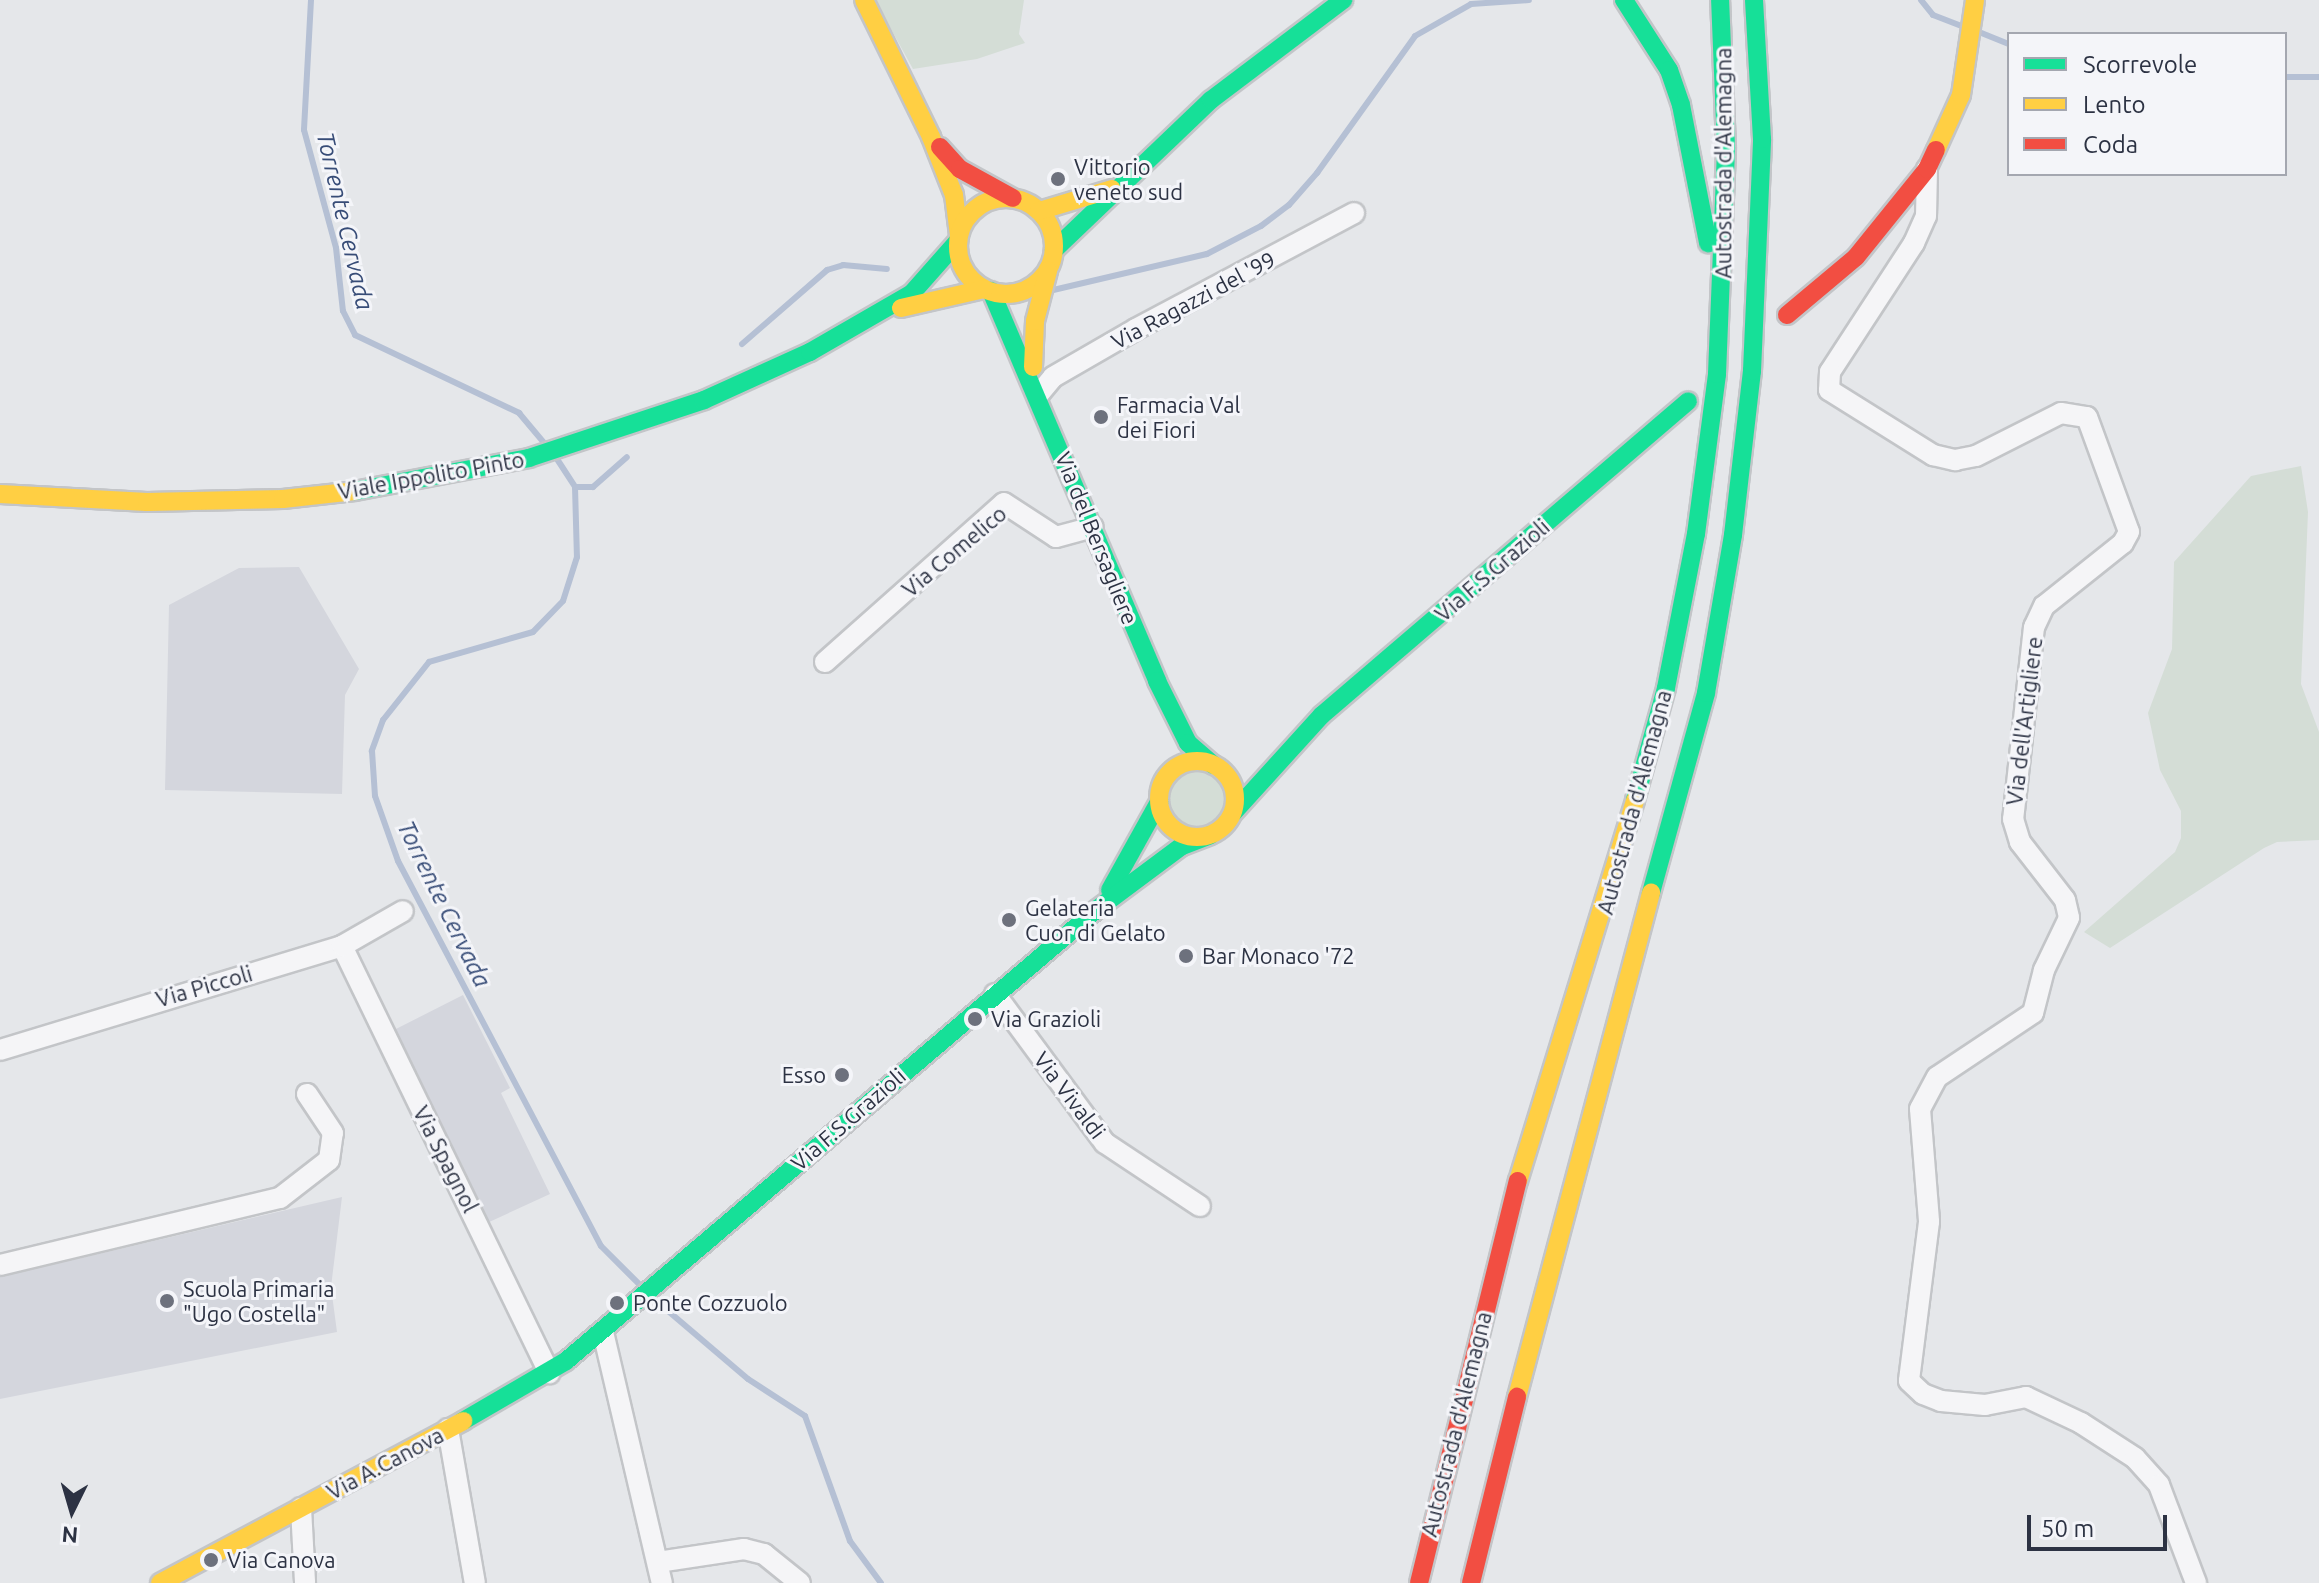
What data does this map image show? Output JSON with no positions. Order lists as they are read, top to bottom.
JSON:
{
  "streets": {
    "main road": [
      "Autostrada d'Alemagna",
      "Viale Ippolito Pinto",
      "Via del Bersagliere",
      "Via F.S.Grazioli",
      "Via A.Canova"
    ],
    "street": [
      "Via Ragazzi del '99",
      "Via Comelico",
      "Via dell'Artigliere",
      "Via Piccoli",
      "Via Vivaldi",
      "Via Spagnol"
    ]
  },
  "crossings": [
    ["Via Ragazzi del '99", "Via del Bersagliere"],
    ["Viale Ippolito Pinto", "Via del Bersagliere"],
    ["Via del Bersagliere", "Via Comelico"],
    ["Via del Bersagliere", "Via F.S.Grazioli"],
    ["Via F.S.Grazioli", "Via Vivaldi"],
    ["Via F.S.Grazioli", "Via A.Canova"],
    ["Via Piccoli", "Via Spagnol"],
    ["Via Spagnol", "Via A.Canova"]
  ],
  "water": ["Torrente Cervada"],
  "places": [
    "Vittorio veneto sud",
    "Farmacia Val dei Fiori",
    "Gelateria Cuor di Gelato",
    "Bar Monaco '72",
    "Via Grazioli",
    "Esso",
    "Scuola Primaria \"Ugo Costella\"",
    "Ponte Cozzuolo",
    "Via Canova"
  ],
  "legend": ["Scorrevole", "Lento", "Coda"],
  "scale_bar": "50 m",
  "north": "bottom"
}
